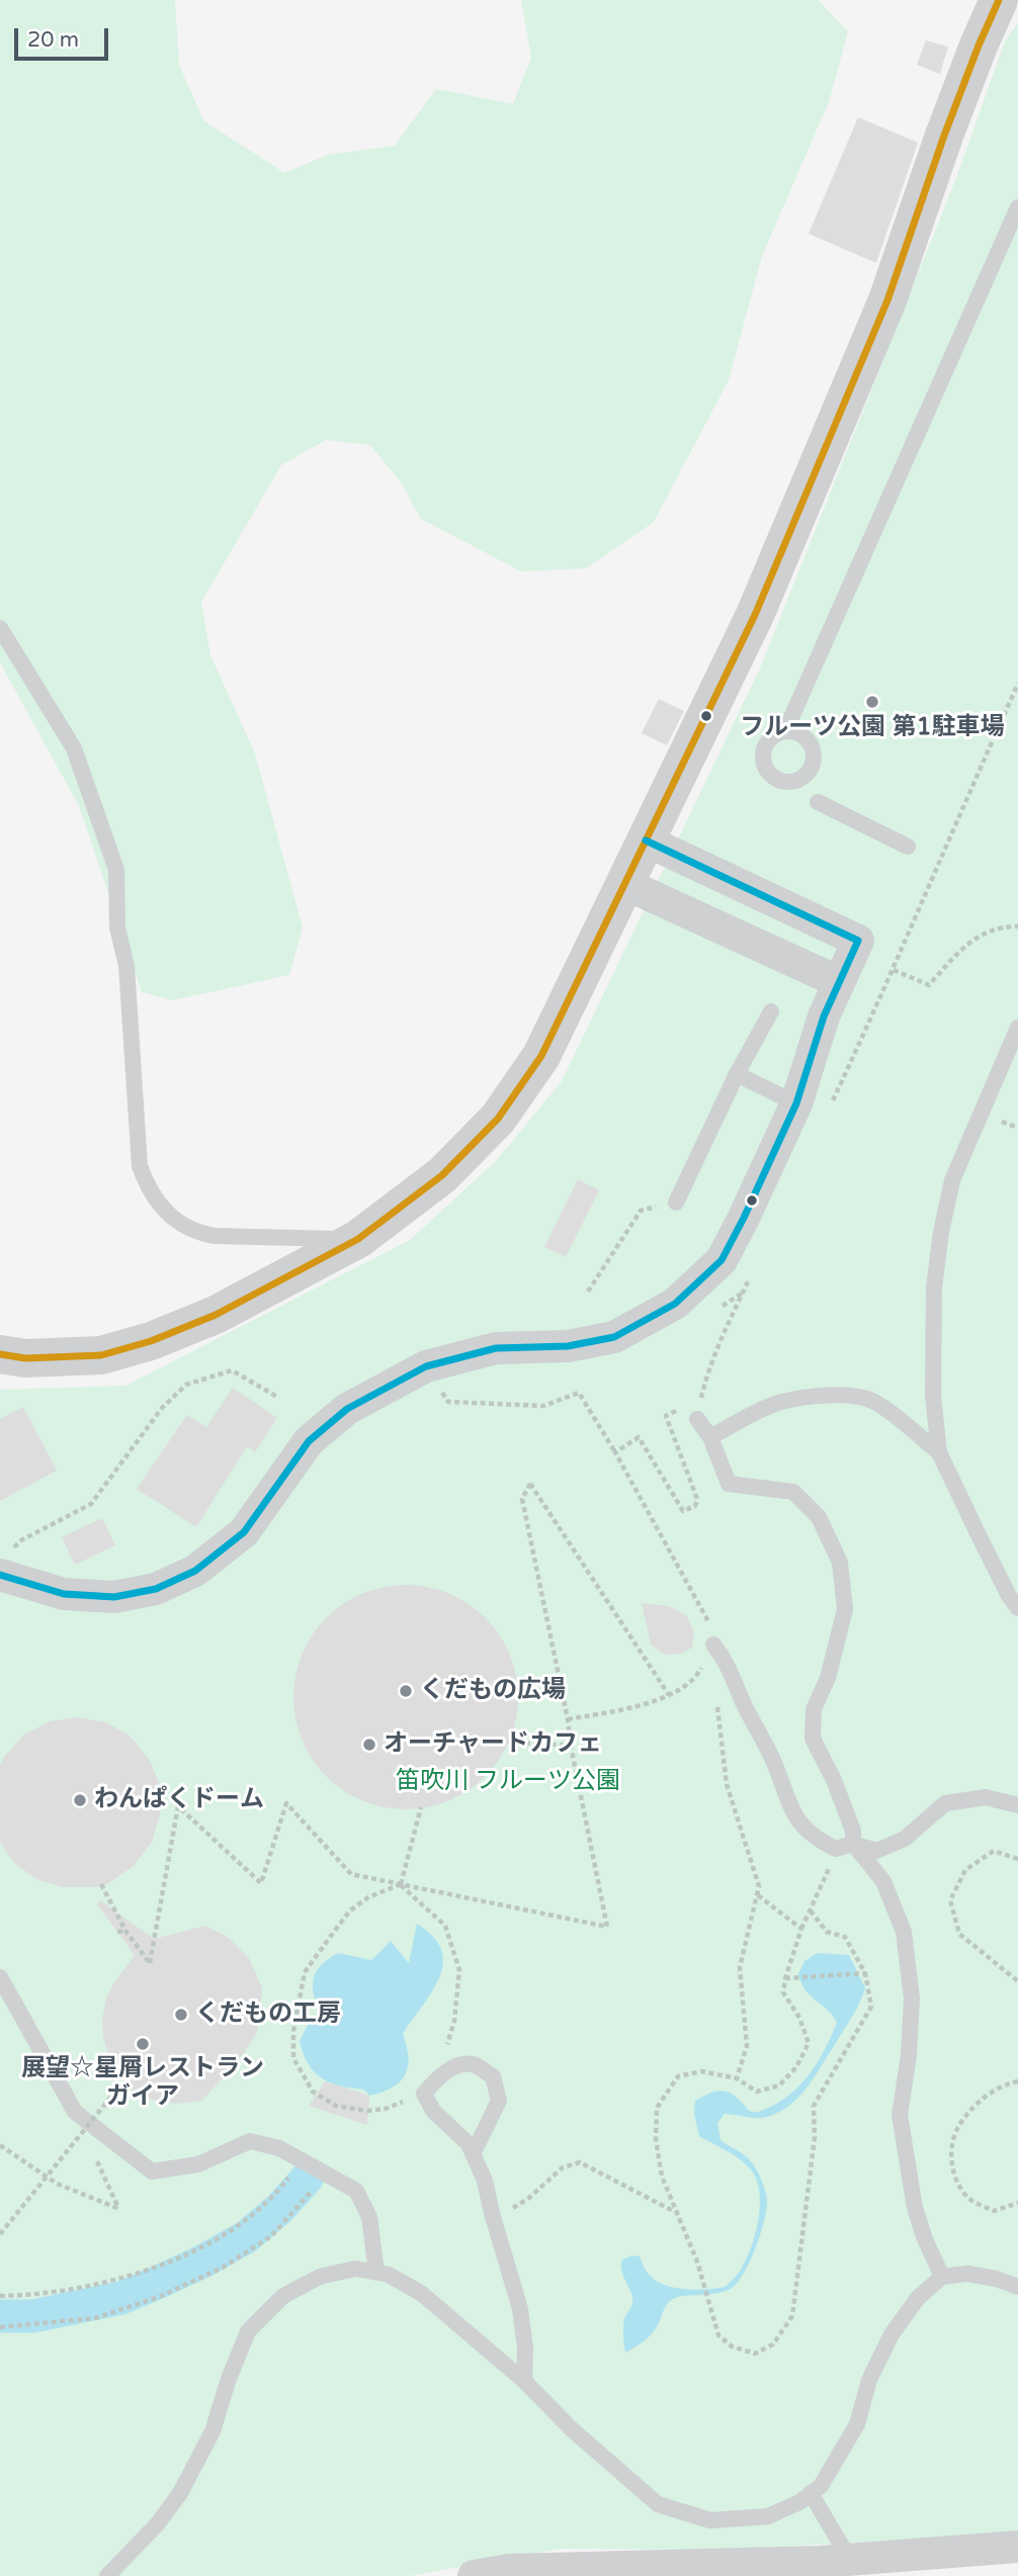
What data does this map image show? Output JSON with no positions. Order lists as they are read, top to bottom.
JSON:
{
  "parks": ["笛吹川 フルーツ公園"],
  "places": [
    "フルーツ公園 第1駐車場",
    "くだもの広場",
    "オーチャードカフェ",
    "わんぱくドーム",
    "くだもの工房",
    "展望☆星屑レストラン ガイア"
  ],
  "scale_bar": "20 m"
}
